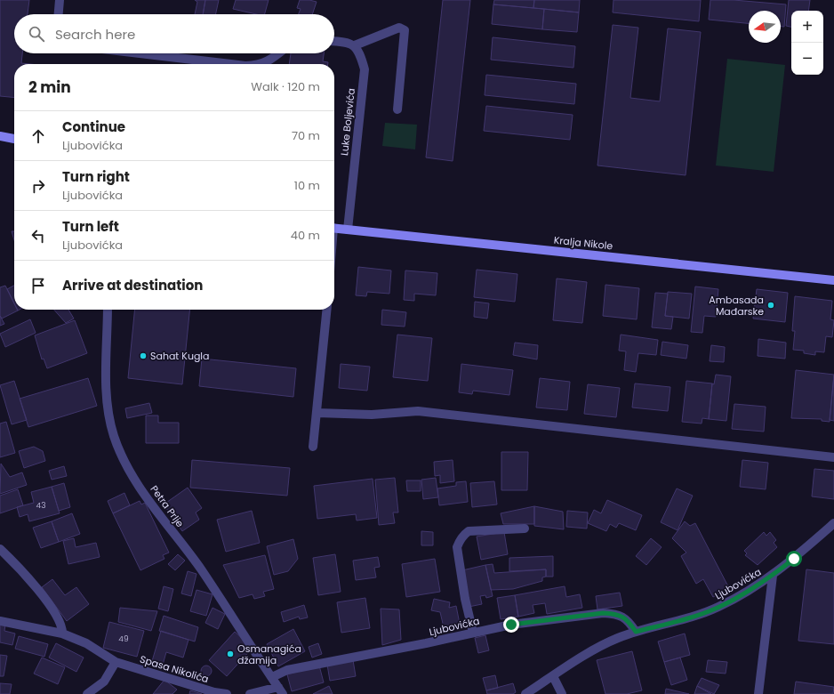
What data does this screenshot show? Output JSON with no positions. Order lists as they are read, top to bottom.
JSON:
{
  "streets": {
    "street": [
      "Luke Boljevića",
      "Kralja Nikole",
      "Petra Prlje",
      "Ljubovićka",
      "Spasa Nikolića"
    ]
  },
  "crossings": [
    ["Luke Boljevića", "Kralja Nikole"],
    ["Petra Prlje", "Ljubovićka"]
  ],
  "places": ["Ambasada Mađarske", "Sahat Kugla", "Osmanagića džamija"],
  "house_numbers": ["43", "49"],
  "north": "left",
  "page": {
    "map_buttons": ["+", "−"],
    "search": "Search here",
    "heading": ["2 min", "Walk · 120 m"],
    "list": [
      ["Continue", "Ljubovićka", "70 m"],
      ["Turn right", "Ljubovićka", "10 m"],
      ["Turn left", "Ljubovićka", "40 m"],
      "Arrive at destination"
    ]
  }
}
